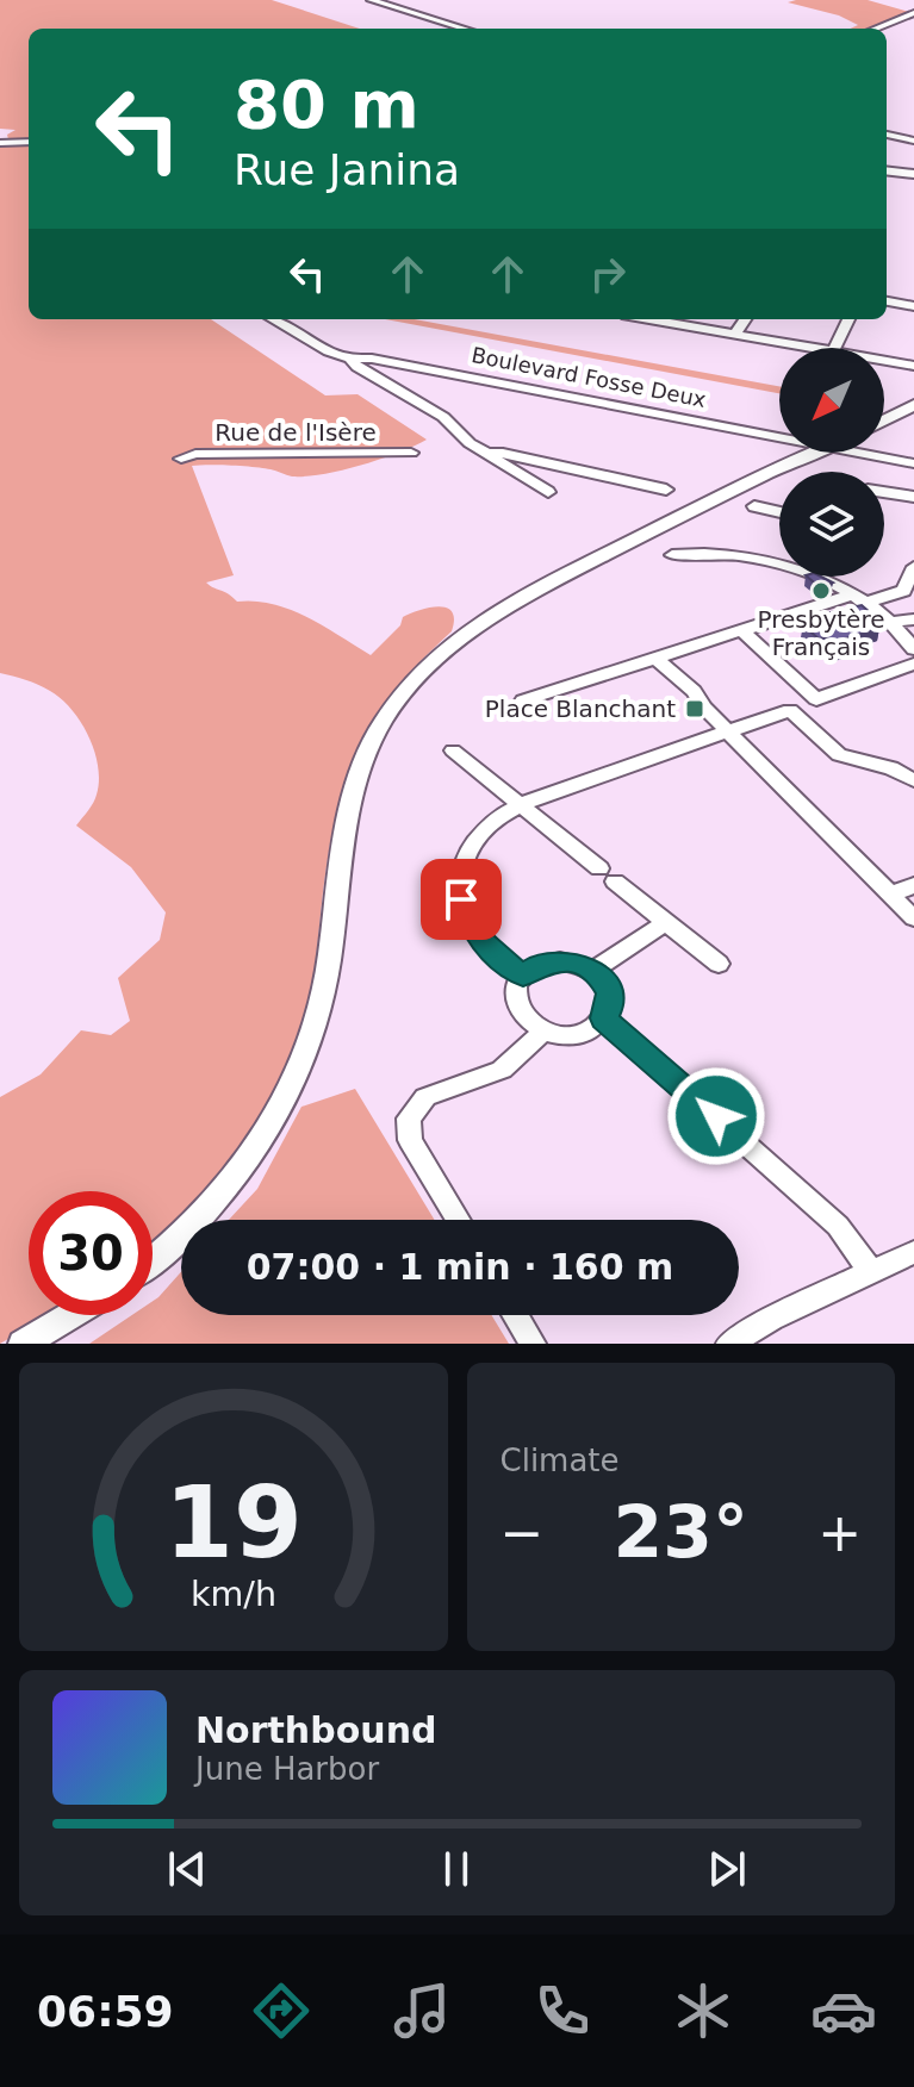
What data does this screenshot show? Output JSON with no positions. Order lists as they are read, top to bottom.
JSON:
{
  "streets": {
    "street": ["Boulevard Fosse Deux", "Rue de l'Isère"]
  },
  "places": {
    "other": ["Presbytère Français"],
    "transit": ["Place Blanchant"]
  },
  "north": "bottom left",
  "page": {
    "turn": ["80 m", "Rue Janina"],
    "limit": "30",
    "trip": "07:00 · 1 min · 160 m",
    "tile": "Climate",
    "heat": ["−", "23°", "+"],
    "song": ["Northbound", "June Harbor"],
    "tabs": "06:59",
    "gauge": ["19", "km/h"]
  }
}
